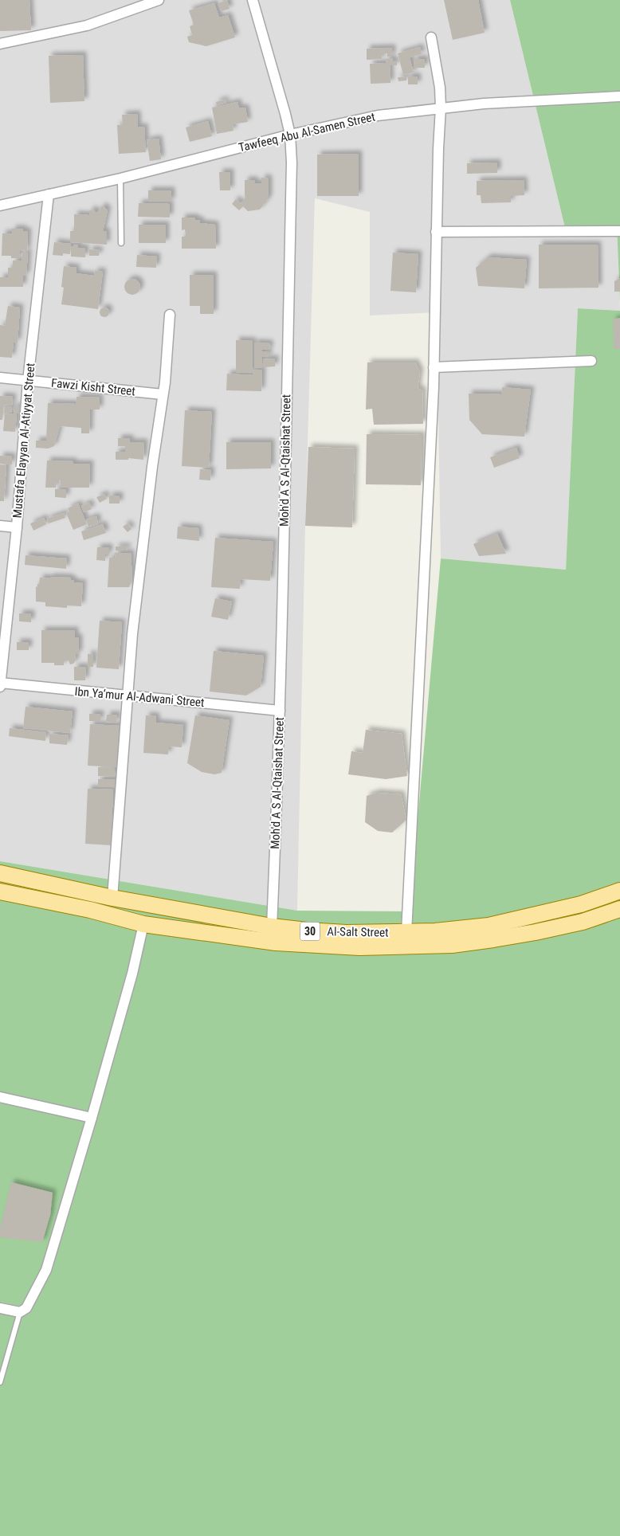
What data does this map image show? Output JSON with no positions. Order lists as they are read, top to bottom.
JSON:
{
  "streets": {
    "main road": ["30", "Al-Salt Street"],
    "street": [
      "Tawfeeq Abu Al-Samen Street",
      "Fawzi Kisht Street",
      "Mustafa Elayyan Al-Atiyyat Street",
      "Moh'd A S Al-Qtaishat Street",
      "Ibn Ya‘mur Al-Adwani Street"
    ]
  },
  "crossings": [
    ["Tawfeeq Abu Al-Samen Street", "Mustafa Elayyan Al-Atiyyat Street"],
    ["Tawfeeq Abu Al-Samen Street", "Moh'd A S Al-Qtaishat Street"],
    ["Fawzi Kisht Street", "Mustafa Elayyan Al-Atiyyat Street"],
    ["Mustafa Elayyan Al-Atiyyat Street", "Ibn Ya‘mur Al-Adwani Street"],
    ["Moh'd A S Al-Qtaishat Street", "Ibn Ya‘mur Al-Adwani Street"],
    ["Moh'd A S Al-Qtaishat Street", "Al-Salt Street"]
  ]
}
